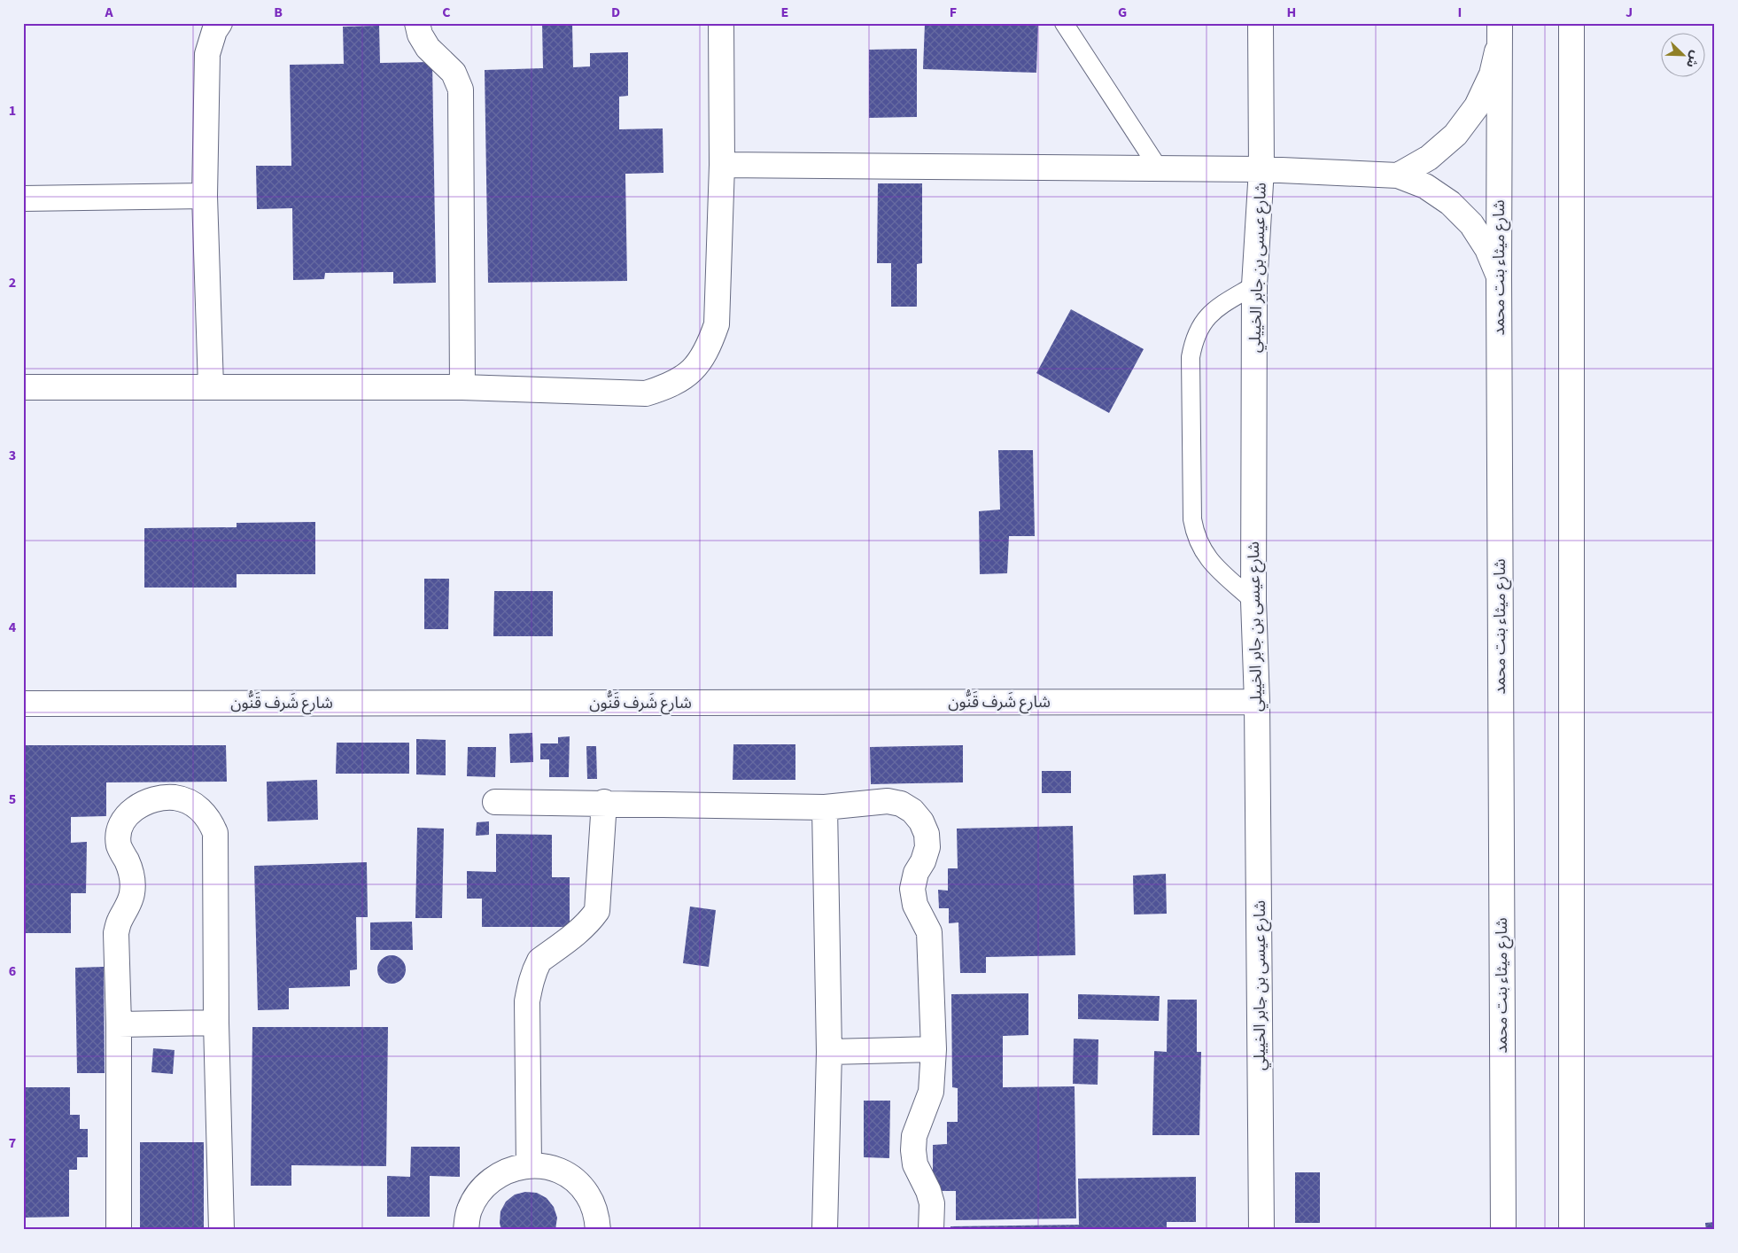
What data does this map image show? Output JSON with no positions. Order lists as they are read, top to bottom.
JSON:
{
  "streets": {
    "street": ["شارع عيسى بن جابر الخييلي", "شارع ميثاء بنت محمد", "شارع شَرف قَنُّون"]
  },
  "crossings": [
    ["شارع عيسى بن جابر الخييلي", "شارع شَرف قَنُّون"]
  ],
  "north": "bottom right",
  "grid": {
    "columns": [
      "A",
      "B",
      "C",
      "D",
      "E",
      "F",
      "G",
      "H",
      "I",
      "J"
    ],
    "rows": [
      "1",
      "2",
      "3",
      "4",
      "5",
      "6",
      "7"
    ]
  }
}
